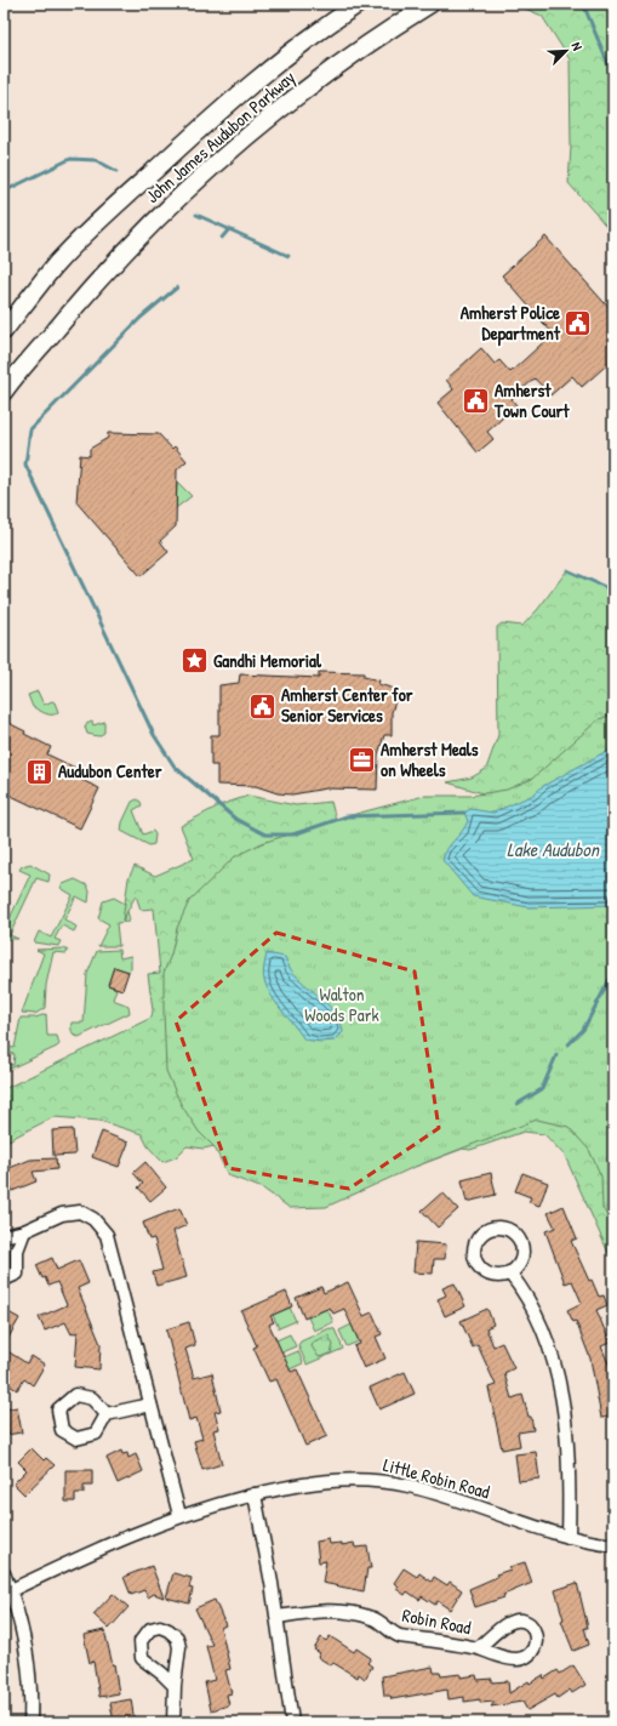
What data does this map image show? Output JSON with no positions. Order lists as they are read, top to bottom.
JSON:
{
  "streets": {
    "main road": ["John James Audubon Parkway"],
    "street": ["Little Robin Road", "Robin Road"]
  },
  "water": ["Lake Audubon"],
  "parks": ["Walton Woods Park"],
  "places": {
    "public building": ["Amherst Police Department", "Amherst Town Court", "Amherst Center for Senior Services"],
    "place": ["Gandhi Memorial"],
    "office": ["Amherst Meals on Wheels"],
    "building": ["Audubon Center"]
  },
  "north": "top right"
}
